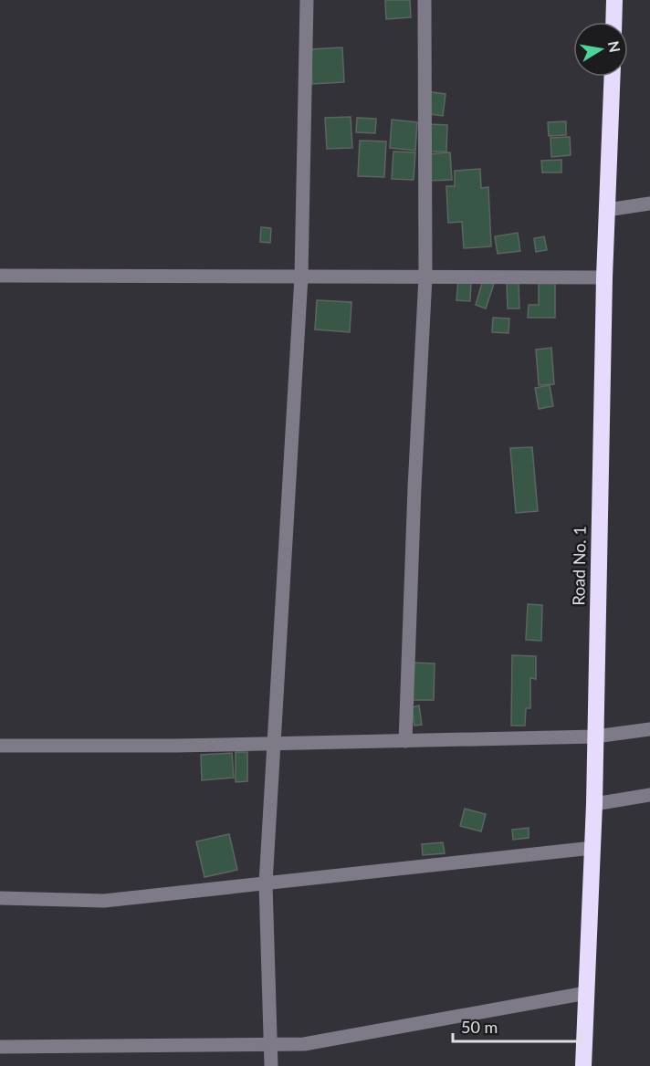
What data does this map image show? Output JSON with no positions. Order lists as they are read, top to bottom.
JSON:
{
  "streets": {
    "highway": ["Road No. 1"]
  },
  "scale_bar": "50 m",
  "north": "right"
}
